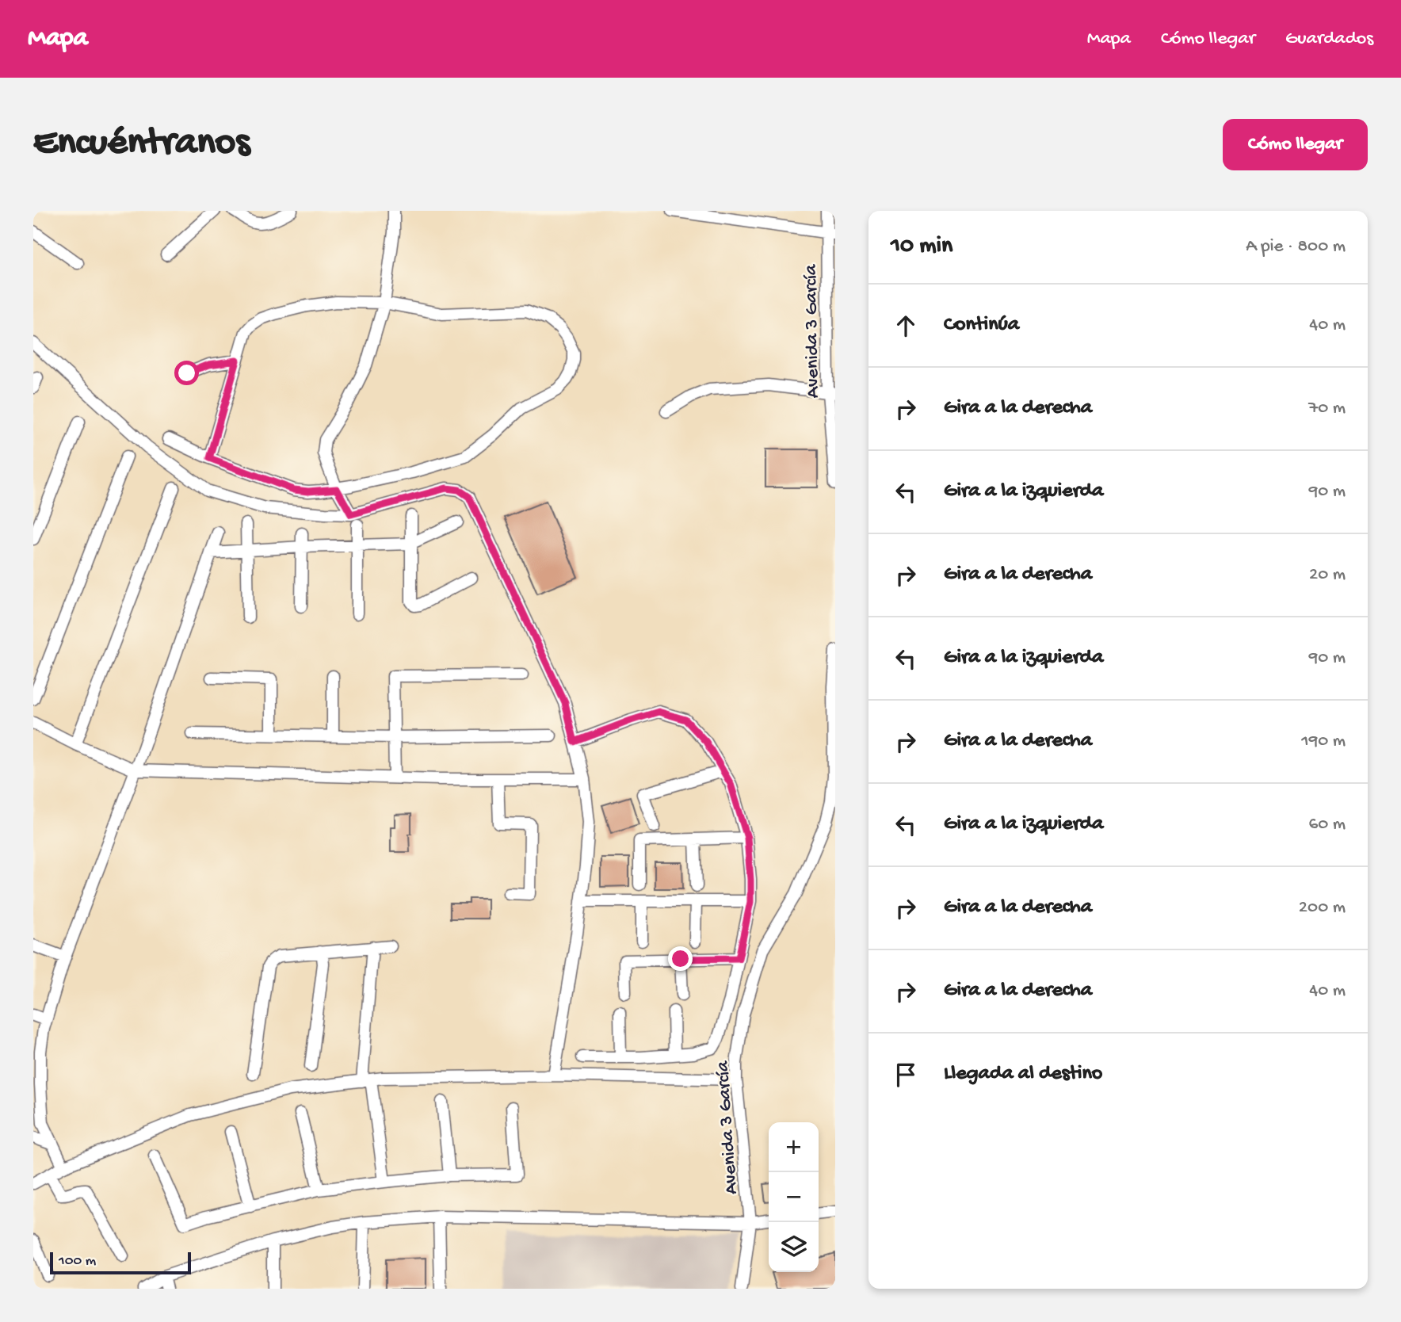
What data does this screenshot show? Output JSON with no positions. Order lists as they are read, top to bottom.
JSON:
{
  "streets": {
    "street": ["Avenida 3 García"]
  },
  "scale_bar": "100 m",
  "page": {
    "header": "Mapa",
    "nav": ["Mapa", "Cómo llegar", "Guardados"],
    "buttons": "Cómo llegar",
    "title": "Encuéntranos",
    "heading": ["10 min", "A pie · 800 m"],
    "list": [
      ["Continúa", "40 m"],
      ["Gira a la derecha", "70 m"],
      ["Gira a la izquierda", "90 m"],
      ["Gira a la derecha", "20 m"],
      ["Gira a la izquierda", "90 m"],
      ["Gira a la derecha", "190 m"],
      ["Gira a la izquierda", "60 m"],
      ["Gira a la derecha", "200 m"],
      ["Gira a la derecha", "40 m"],
      "Llegada al destino"
    ],
    "map_buttons": ["+", "−"],
    "scale": "100 m"
  }
}
